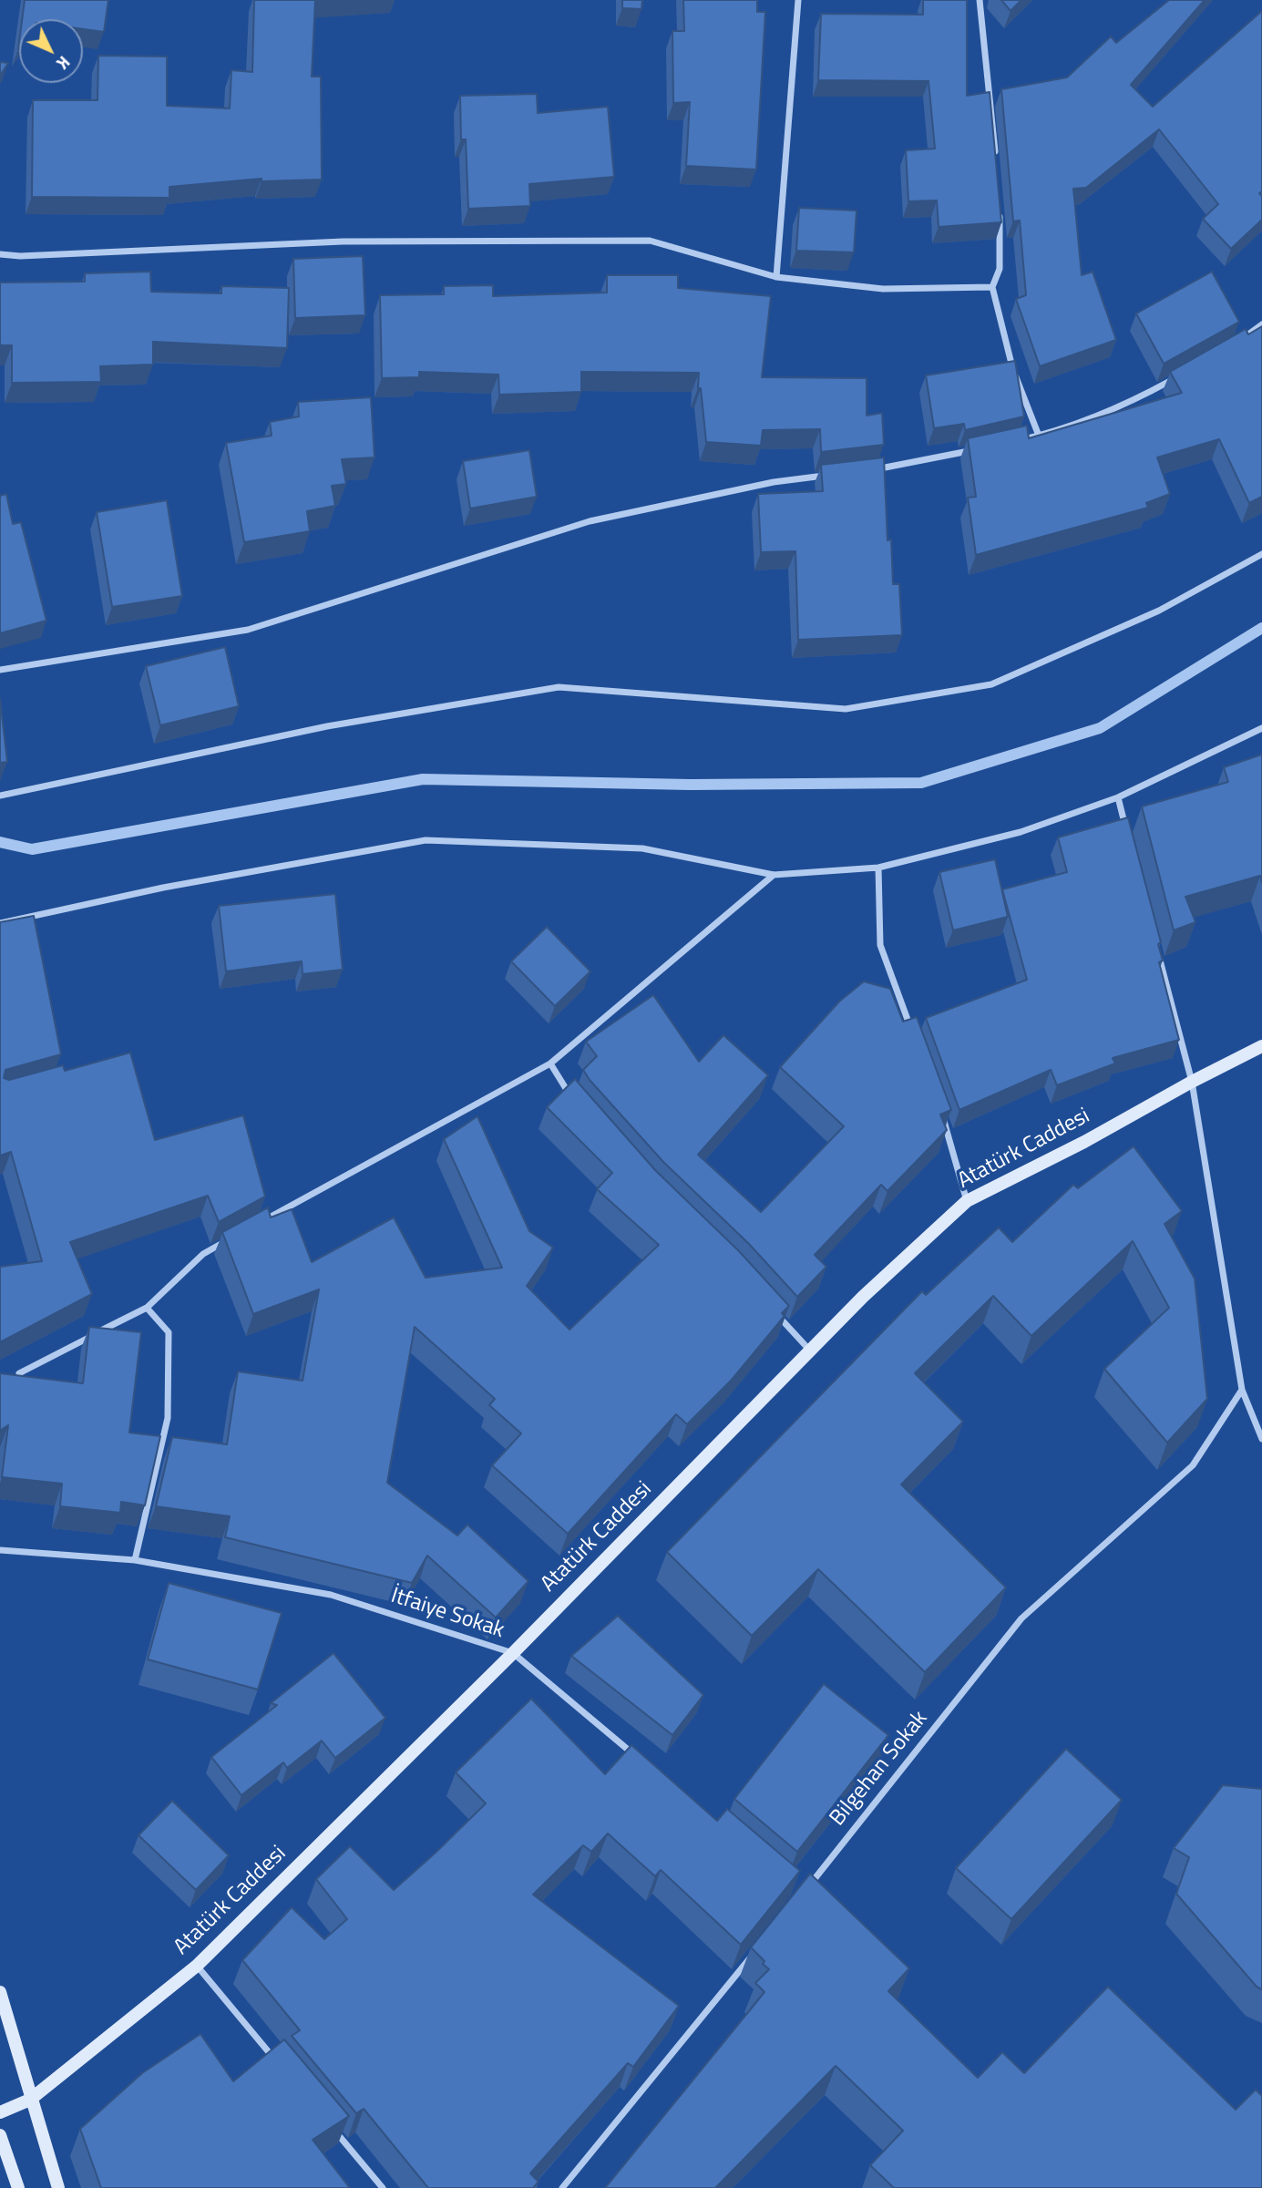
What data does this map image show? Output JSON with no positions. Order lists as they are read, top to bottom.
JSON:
{
  "streets": {
    "street": ["Atatürk Caddesi", "İtfaiye Sokak", "Bilgehan Sokak"]
  },
  "crossings": [
    ["Atatürk Caddesi", "İtfaiye Sokak"]
  ],
  "north": "bottom right"
}
